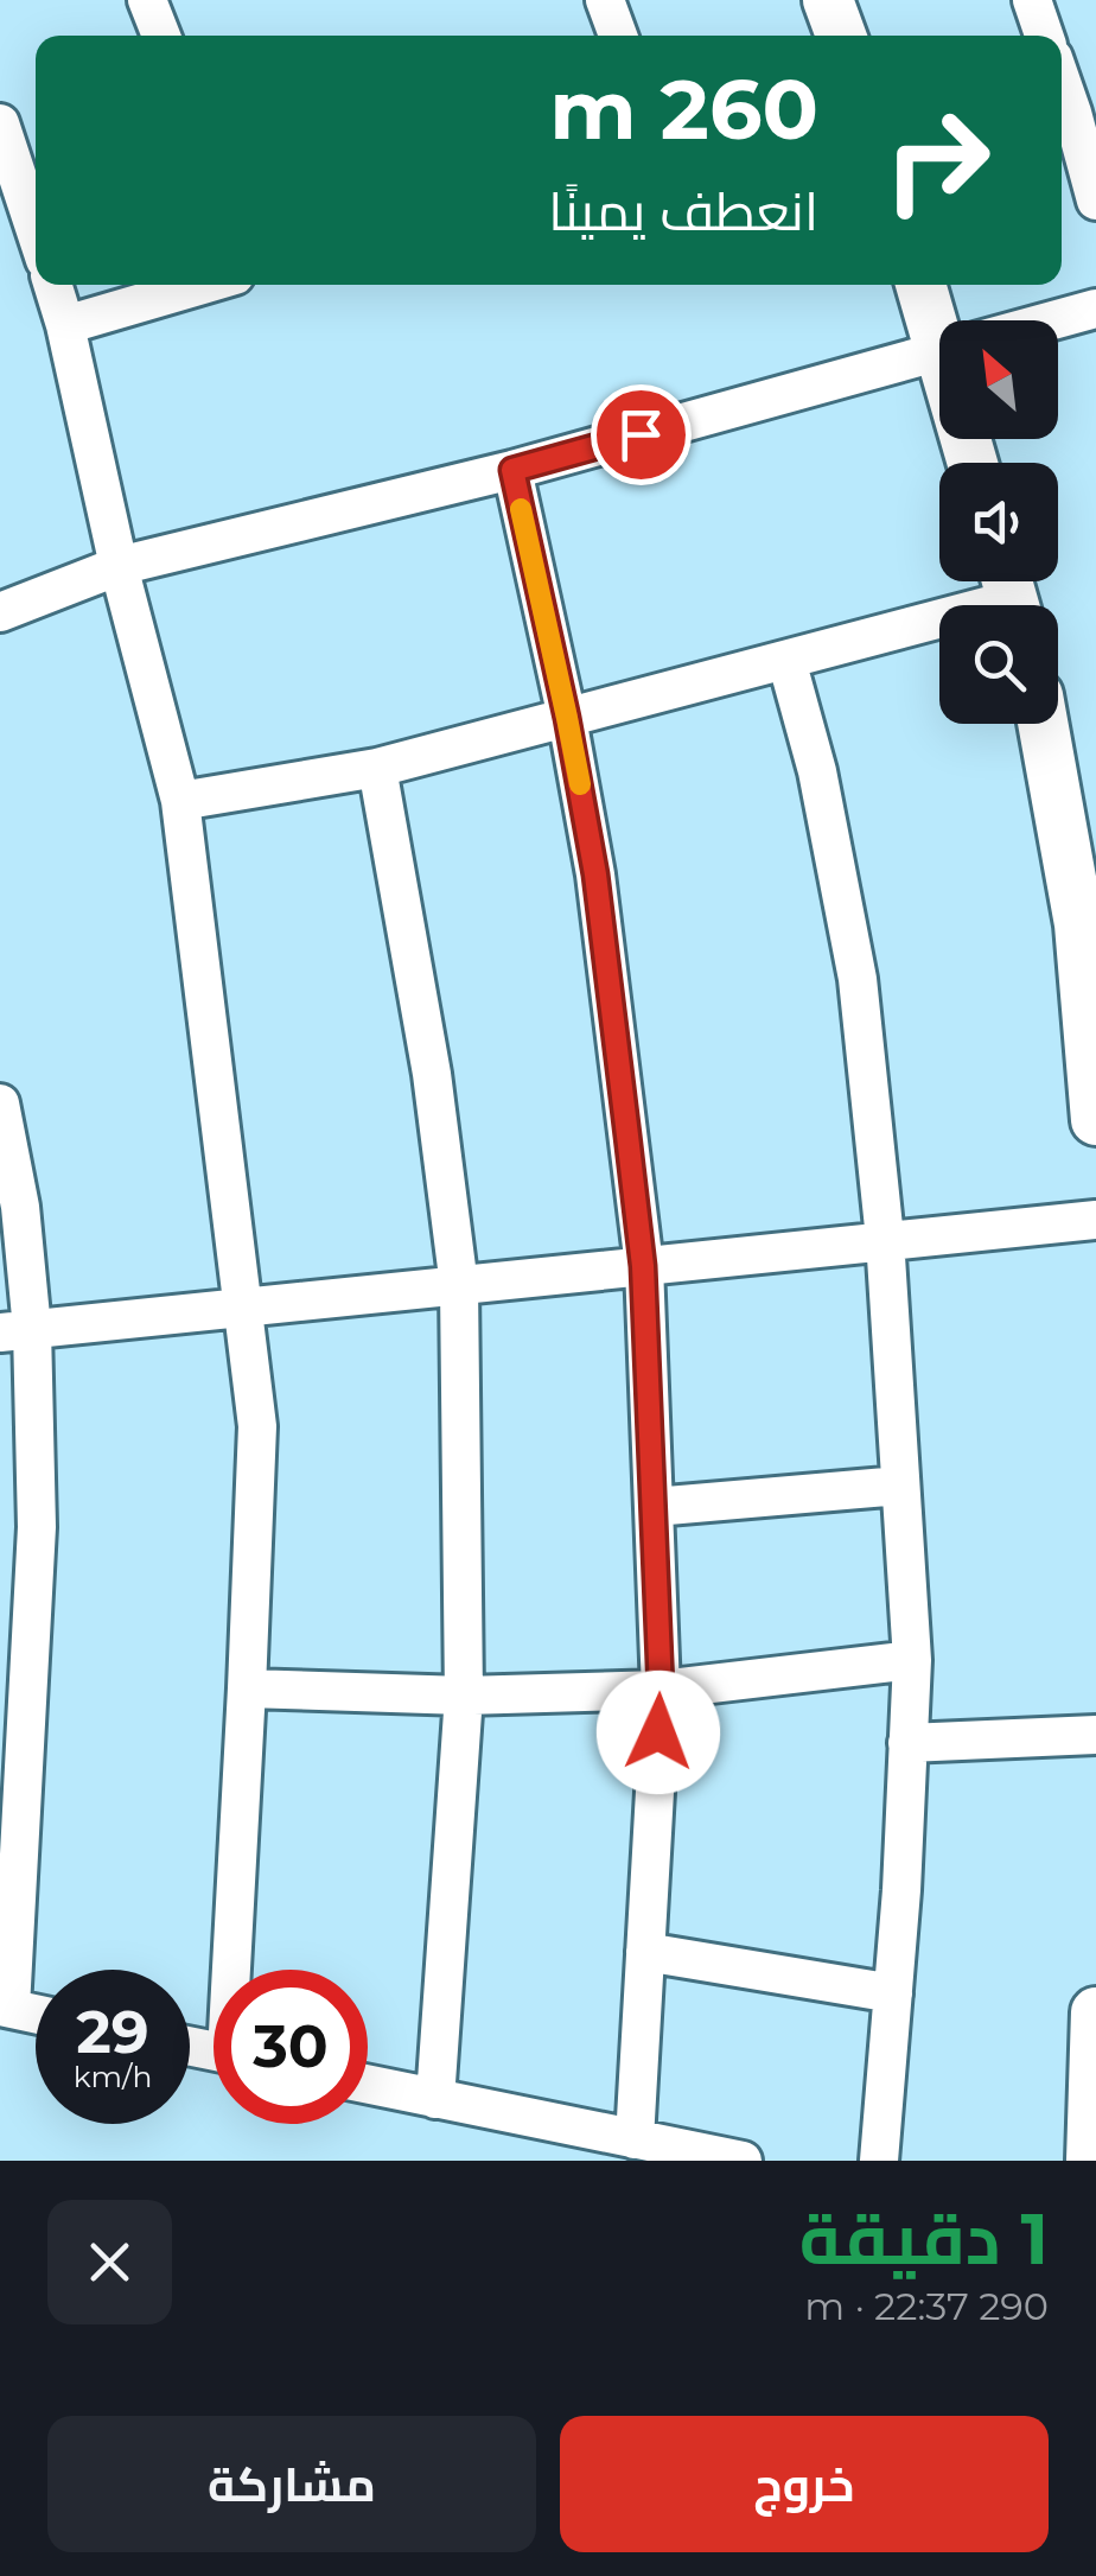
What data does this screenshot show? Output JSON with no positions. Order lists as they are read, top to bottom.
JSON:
{
  "north": "top left",
  "page": {
    "turn": ["260 m", "انعطف يمينًا"],
    "speed": "29 km/h",
    "limit": "30",
    "heading": ["1 دقيقة", "290 m · 22:37"],
    "buttons": ["خروج", "مشاركة"]
  }
}
